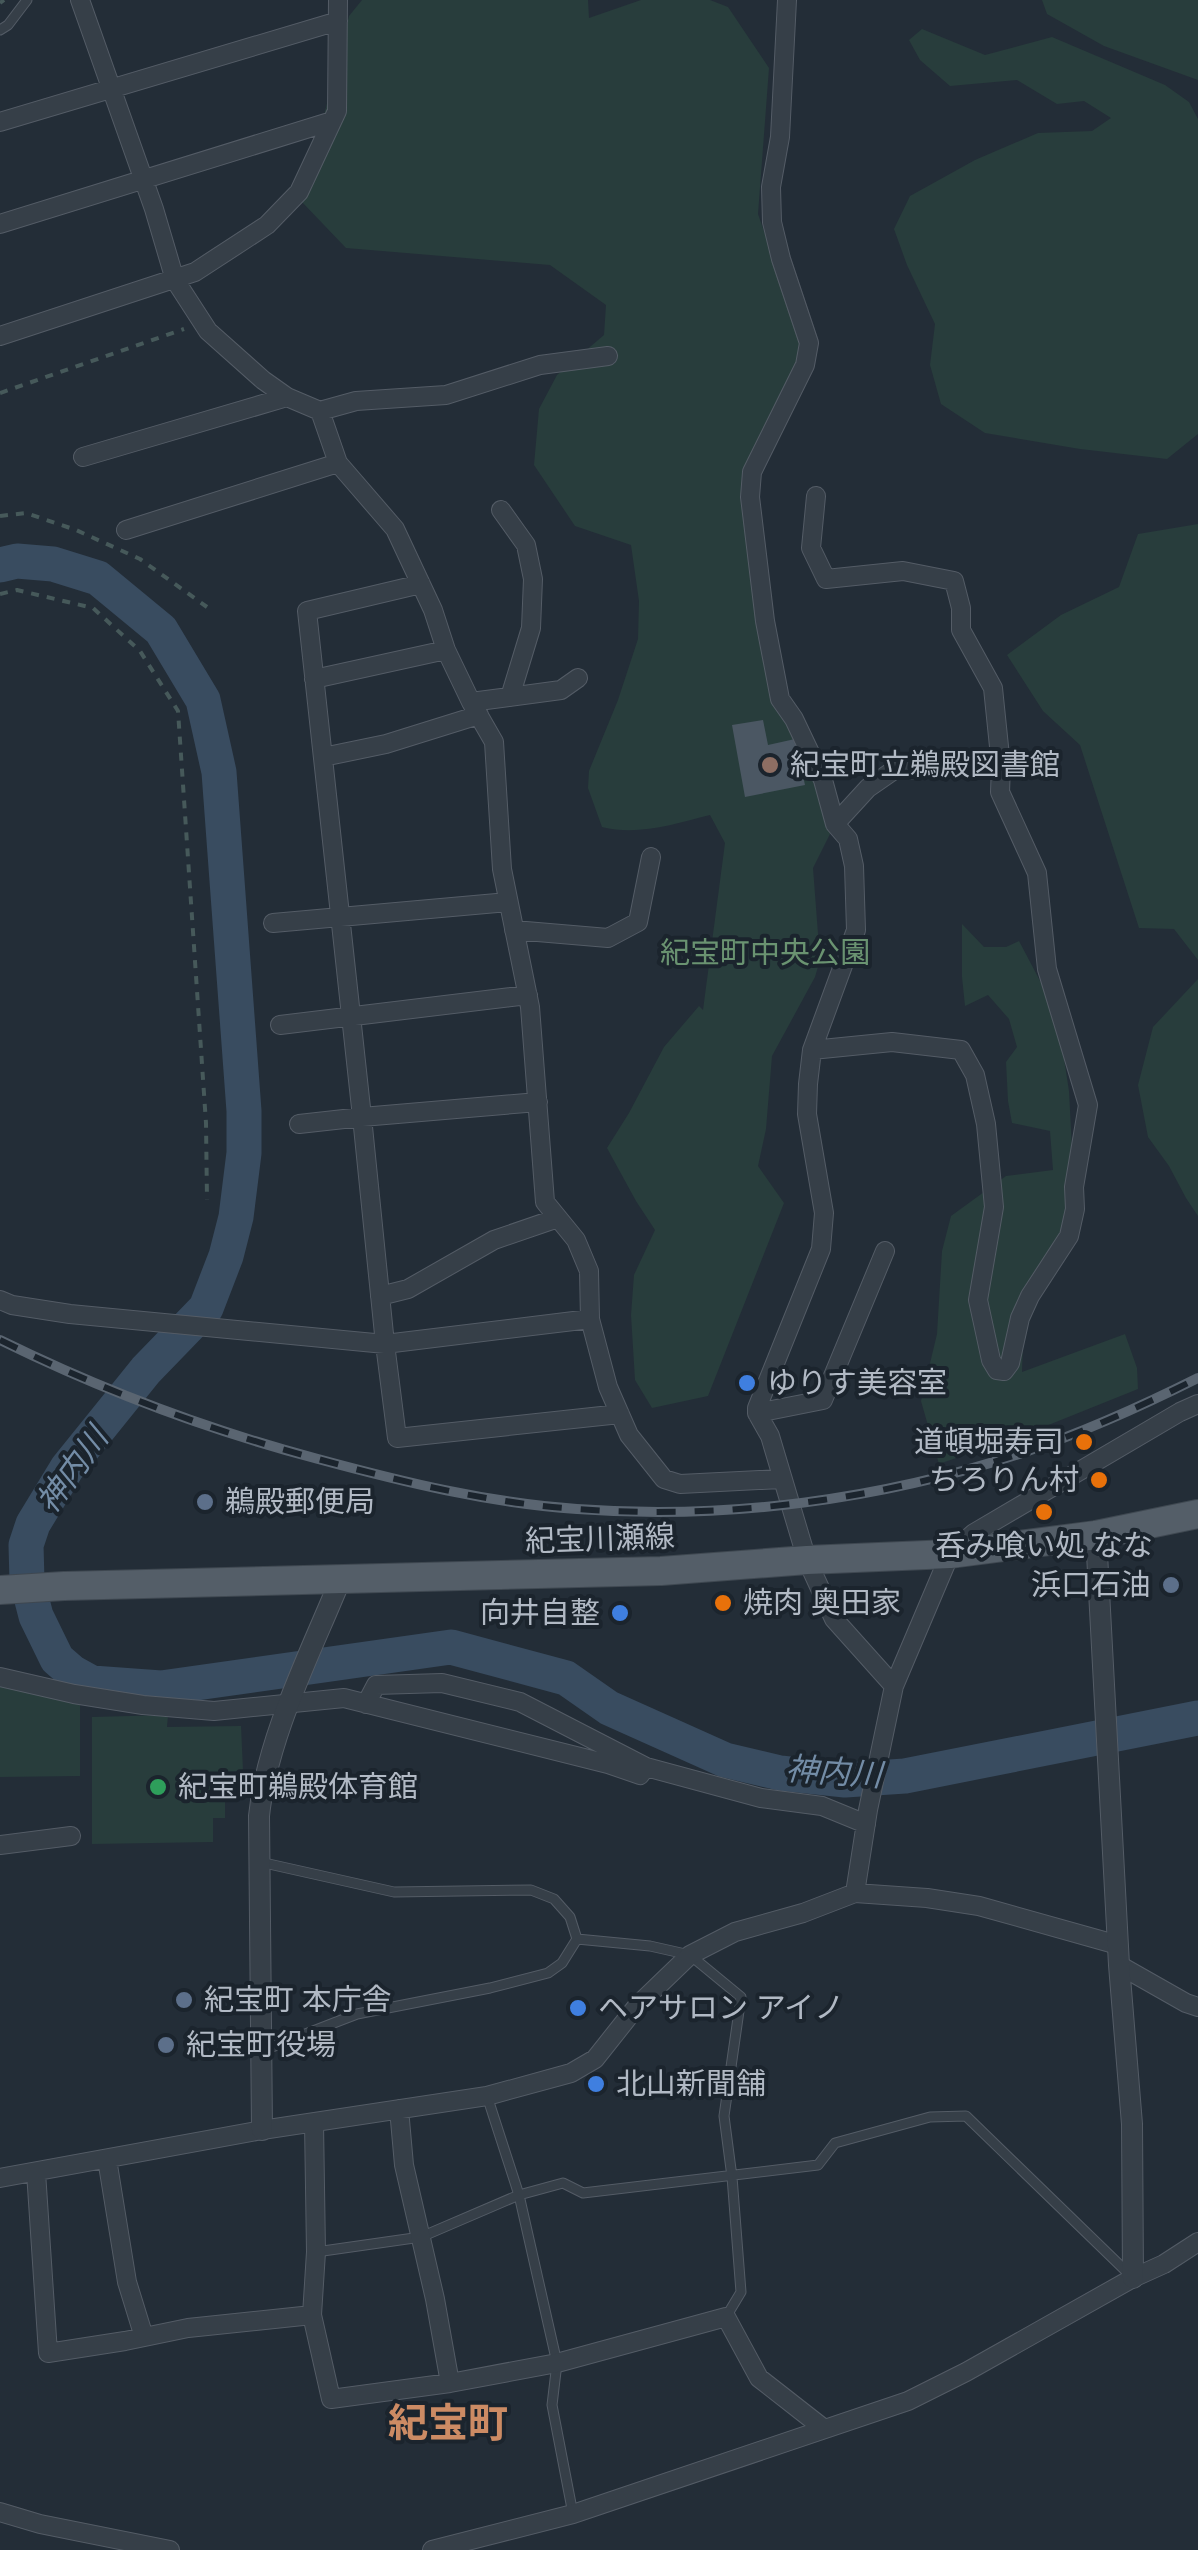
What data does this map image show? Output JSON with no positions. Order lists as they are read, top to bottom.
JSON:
{
  "streets": {
    "main road": ["紀宝川瀬線"]
  },
  "districts": ["紀宝町"],
  "water": ["神内川"],
  "parks": ["紀宝町中央公園"],
  "places": [
    "紀宝町立鵜殿図書館",
    "ゆりす美容室",
    "道頓堀寿司",
    "ちろりん村",
    "鵜殿郵便局",
    "呑み喰い処 なな",
    "浜口石油",
    "焼肉 奥田家",
    "向井自整",
    "紀宝町鵜殿体育館",
    "紀宝町 本庁舎",
    "ヘアサロン アイノ",
    "紀宝町役場",
    "北山新聞舗"
  ]
}
